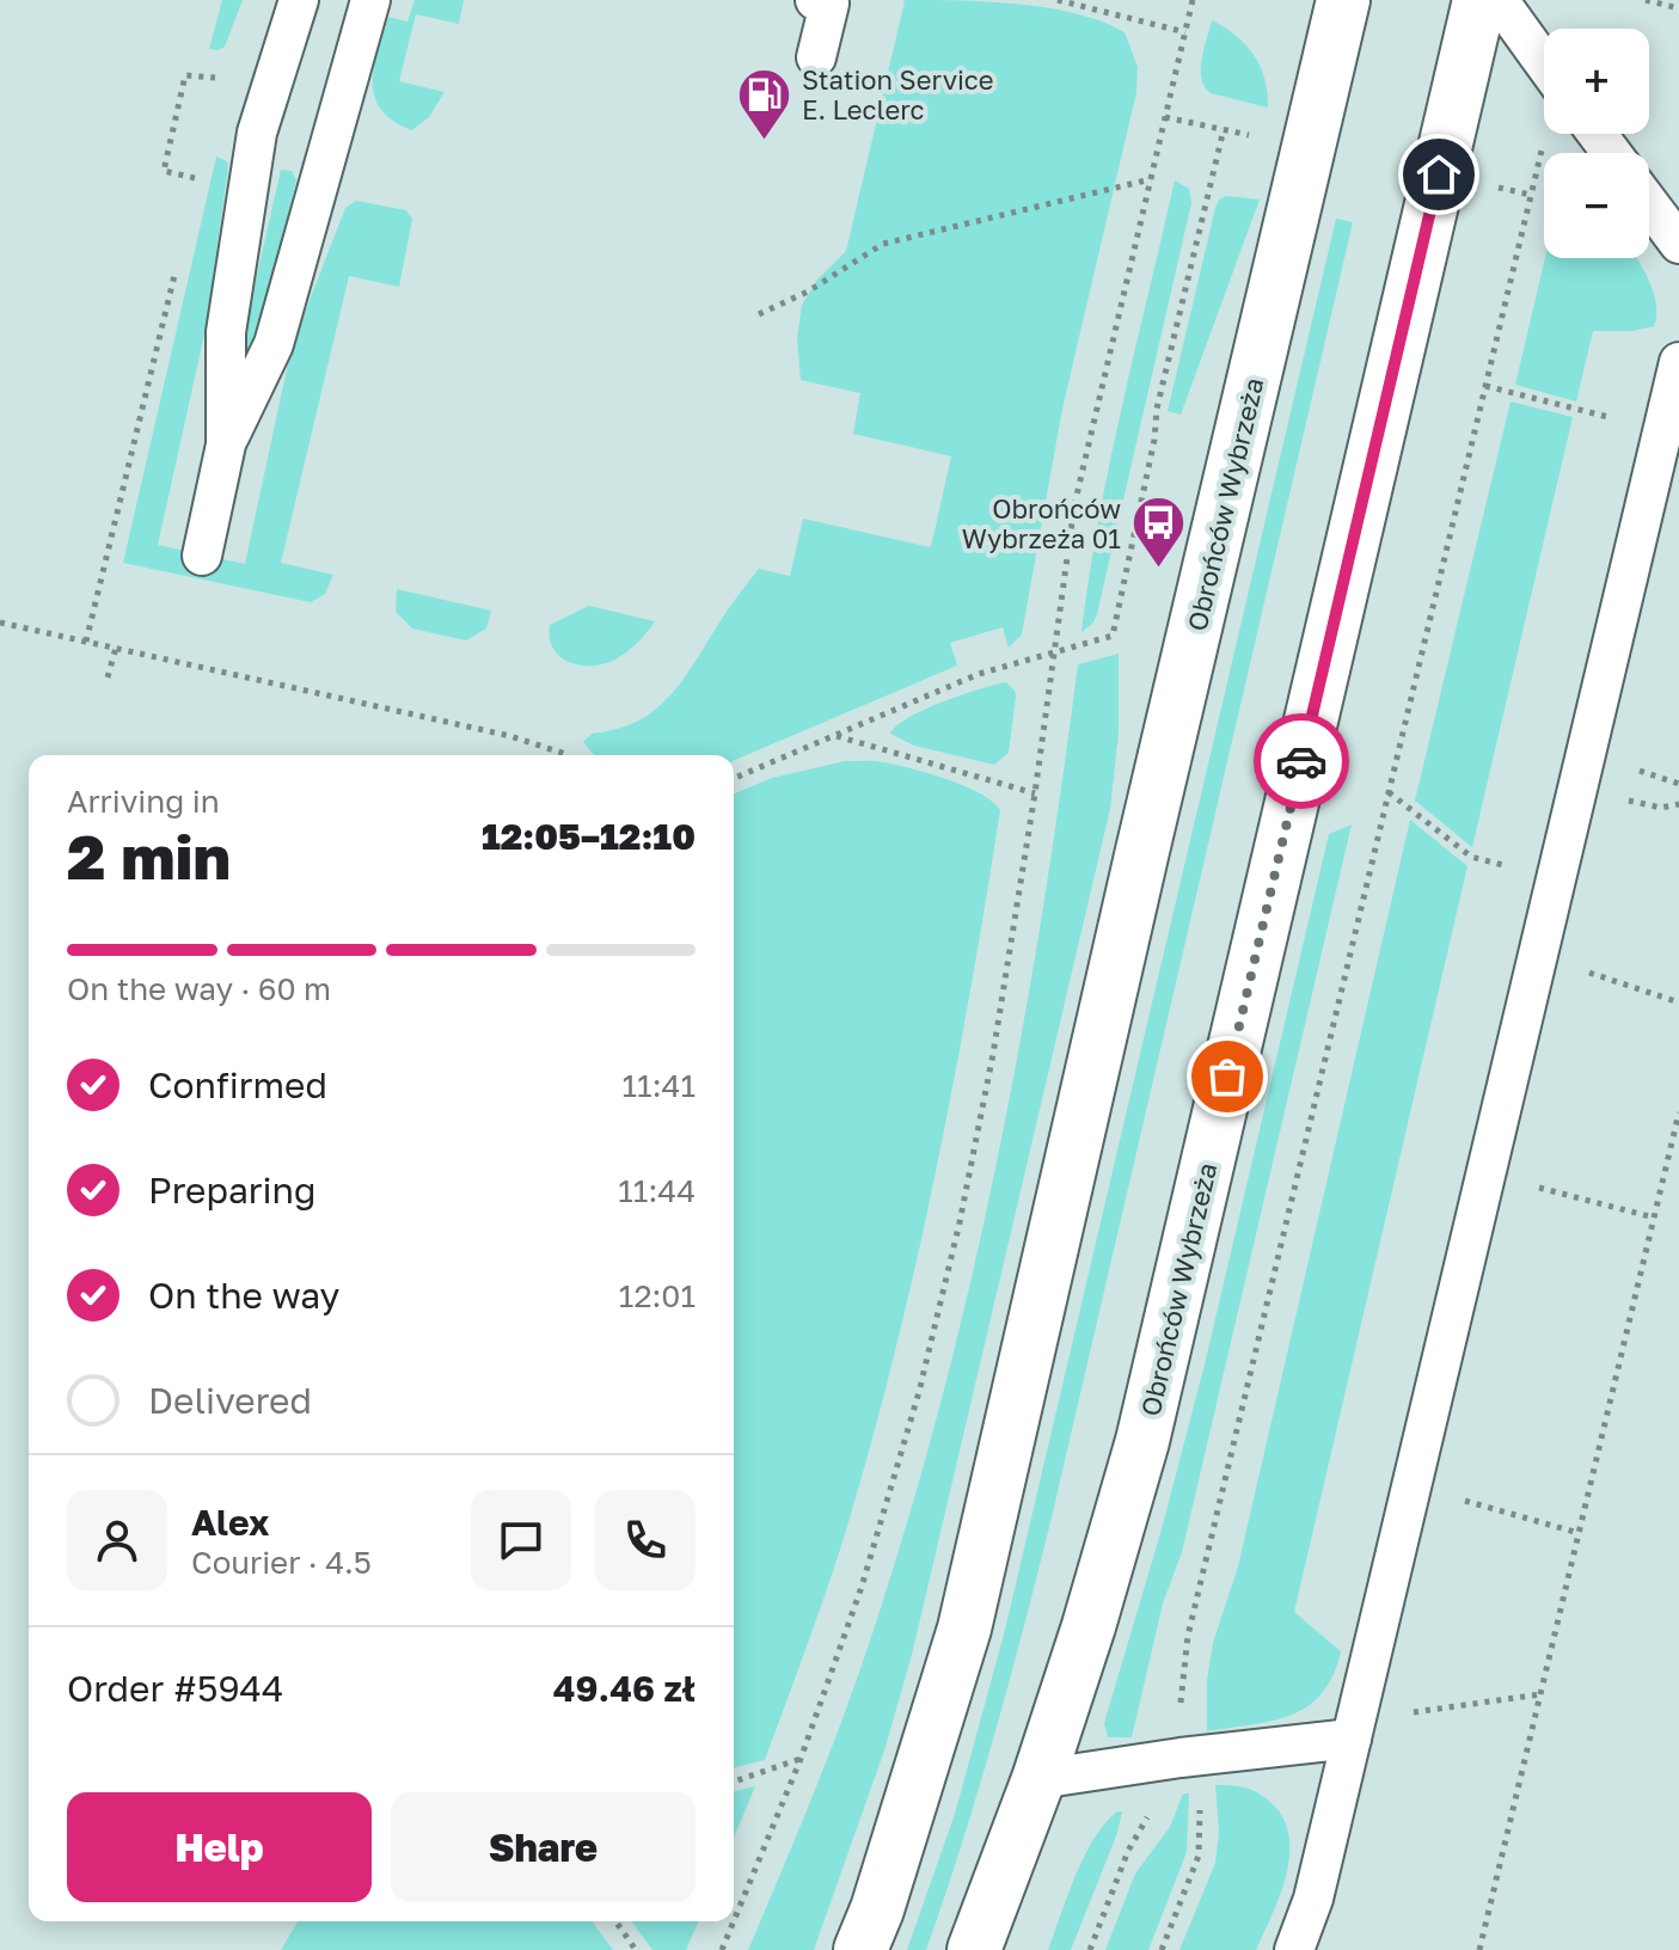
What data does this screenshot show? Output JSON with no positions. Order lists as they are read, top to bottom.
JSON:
{
  "streets": {
    "main road": ["Obrońców Wybrzeża"]
  },
  "places": {
    "fuel station": ["Station Service E. Leclerc"],
    "bus stop": ["Obrońców Wybrzeża 01"]
  },
  "page": {
    "map_buttons": ["+", "−"],
    "heading": ["2 min", "Arriving in", "12:05–12:10"],
    "panel": [
      "Alex",
      "Courier · 4.5",
      "Order #5944",
      "49.46 zł"
    ],
    "bar": "On the way · 60 m",
    "list": [
      ["Confirmed", "11:41"],
      ["Preparing", "11:44"],
      ["On the way", "12:01"],
      "Delivered"
    ],
    "buttons": ["Help", "Share"]
  }
}
